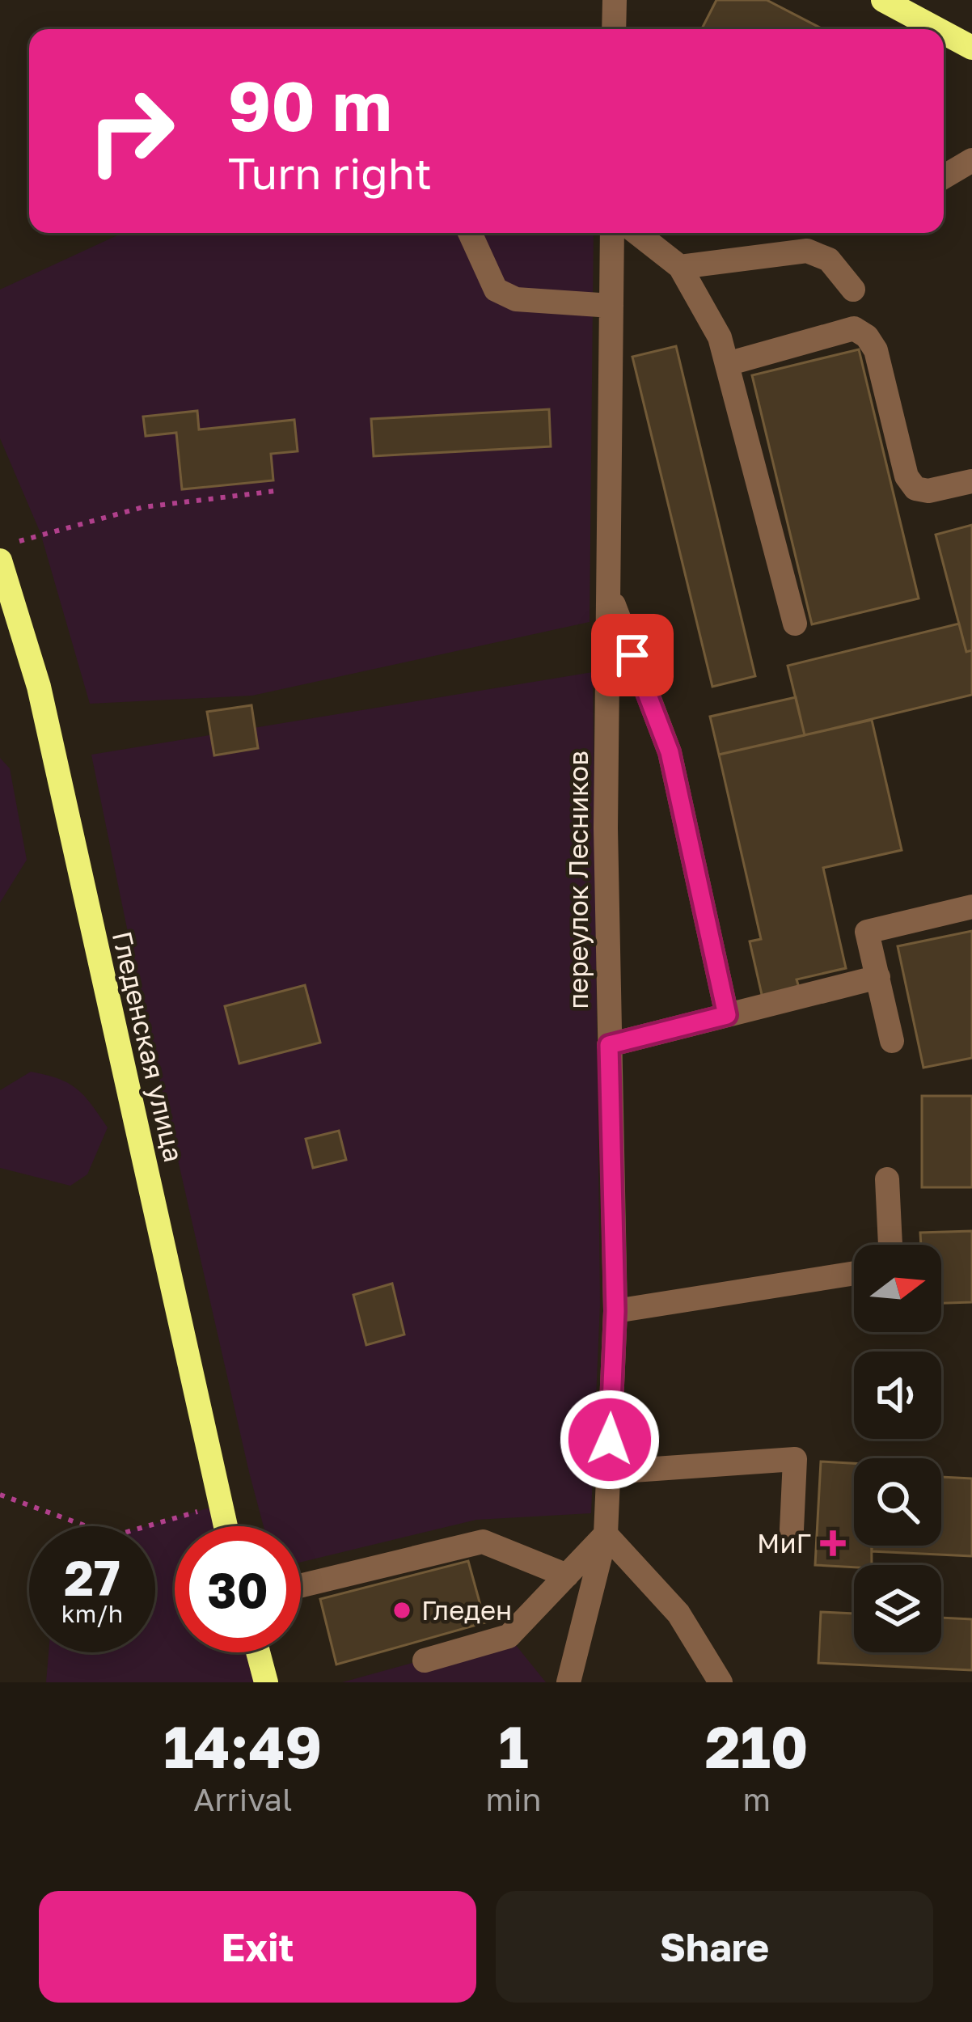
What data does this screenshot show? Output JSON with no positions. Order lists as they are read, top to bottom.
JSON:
{
  "streets": {
    "main road": ["Гледенская улица"],
    "street": ["переулок Лесников"]
  },
  "places": {
    "health": ["МиГ"],
    "other": ["Гледен"]
  },
  "north": "right",
  "page": {
    "turn": ["90 m", "Turn right"],
    "speed": "27 km/h",
    "limit": "30",
    "eta": [
      "14:49",
      "Arrival",
      "1",
      "min",
      "210",
      "m"
    ],
    "buttons": ["Exit", "Share"]
  }
}
